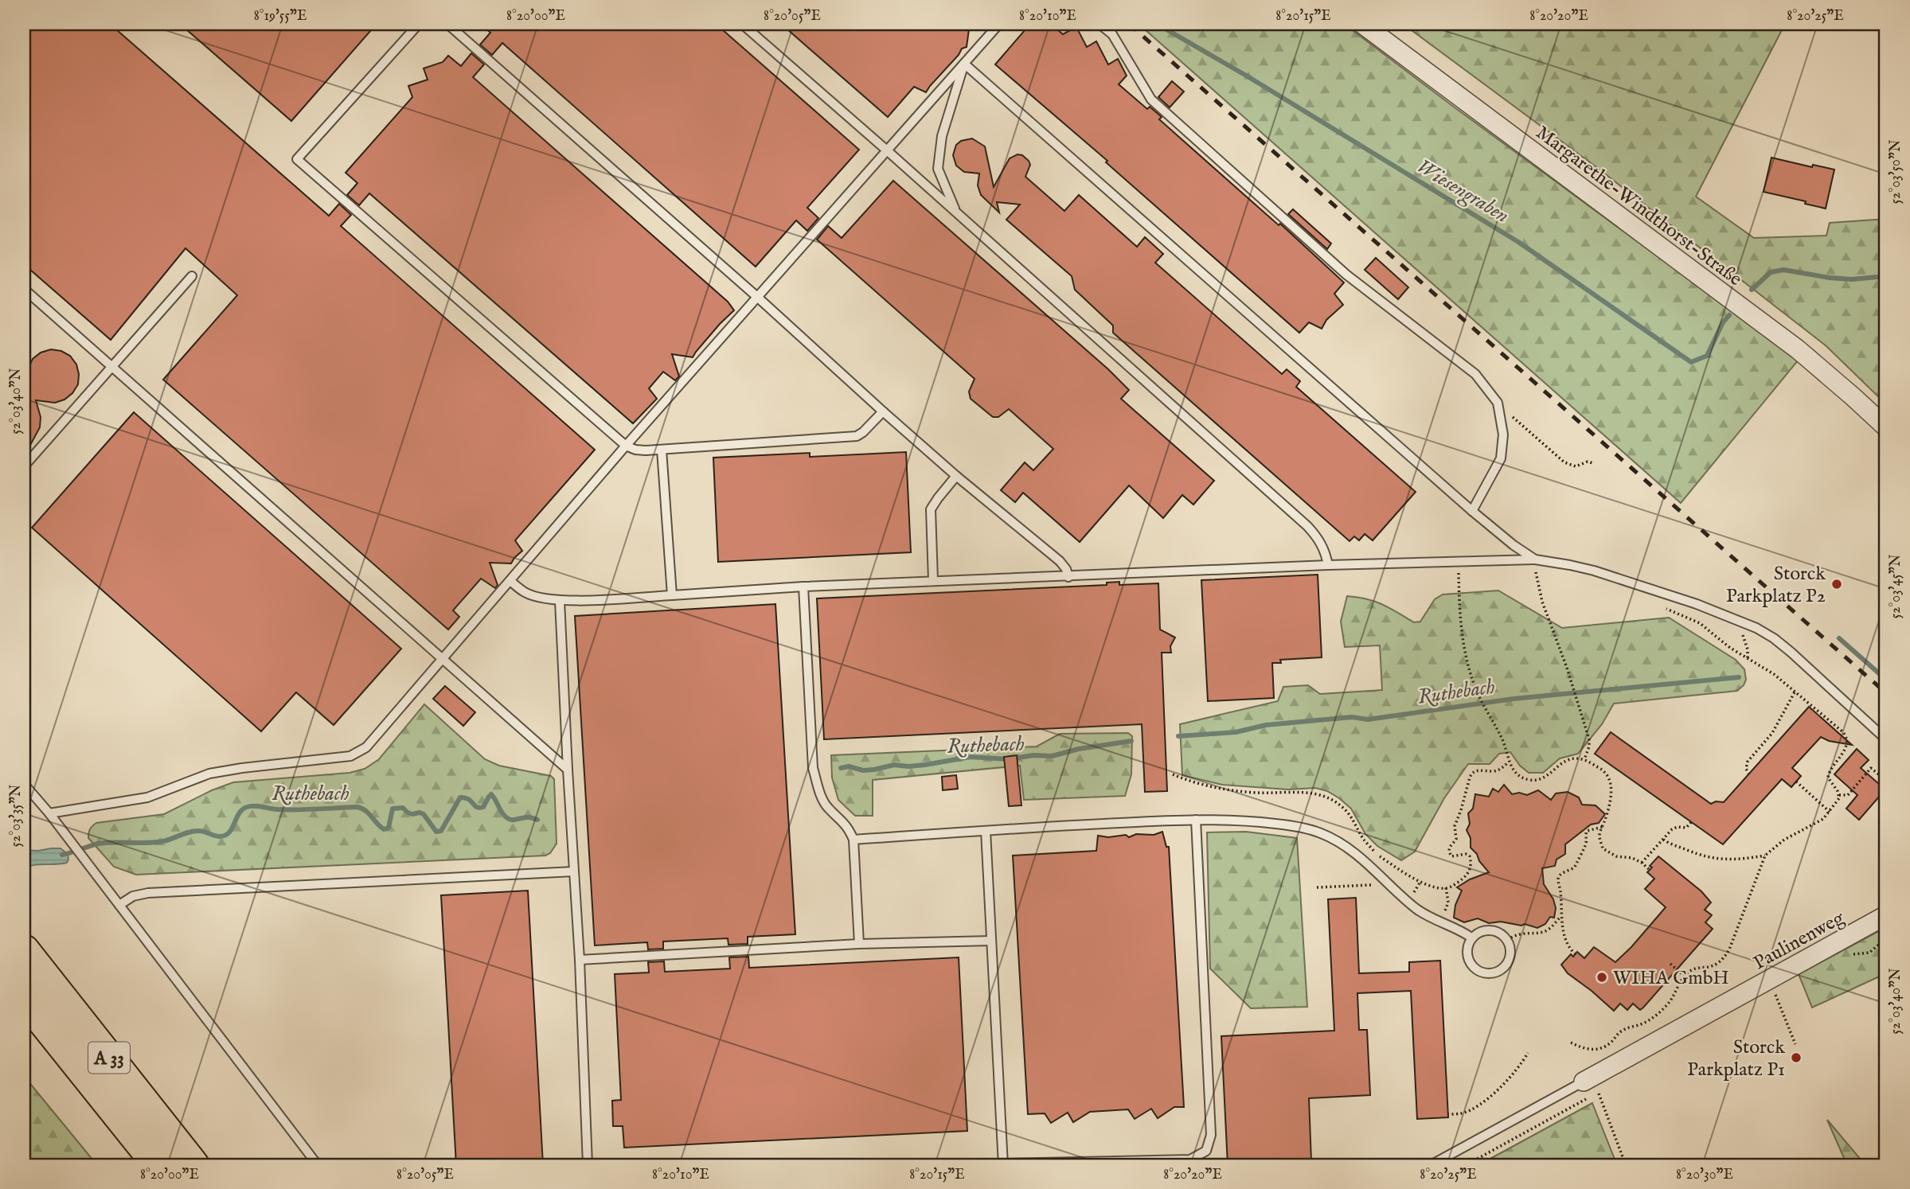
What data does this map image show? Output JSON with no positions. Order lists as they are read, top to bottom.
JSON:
{
  "streets": {
    "highway": ["A 33"],
    "street": ["Margarethe-Windthorst-Straße", "Paulinenweg"]
  },
  "water": ["Wiesengraben", "Ruthebach"],
  "places": ["Storck Parkplatz P2", "WIHA GmbH", "Storck Parkplatz P1"],
  "coordinates": [
    "8°19'55\"E",
    "8°20'00\"E",
    "8°20'05\"E",
    "8°20'10\"E",
    "8°20'15\"E",
    "8°20'20\"E",
    "8°20'25\"E",
    "52°03'50\"N",
    "52°03'40\"N",
    "52°03'45\"N",
    "52°03'35\"N",
    "8°20'30\"E"
  ]
}
